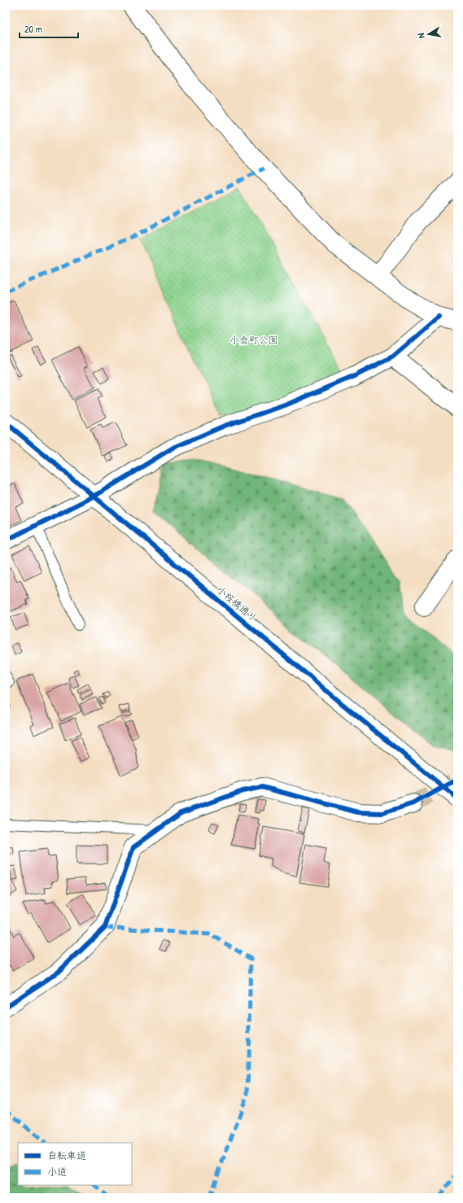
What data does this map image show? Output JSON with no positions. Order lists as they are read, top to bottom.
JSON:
{
  "streets": {
    "street": ["小桜橋通り"]
  },
  "parks": ["小倉町公園"],
  "legend": ["自転車道", "小道"],
  "scale_bar": "20 m",
  "north": "left"
}
